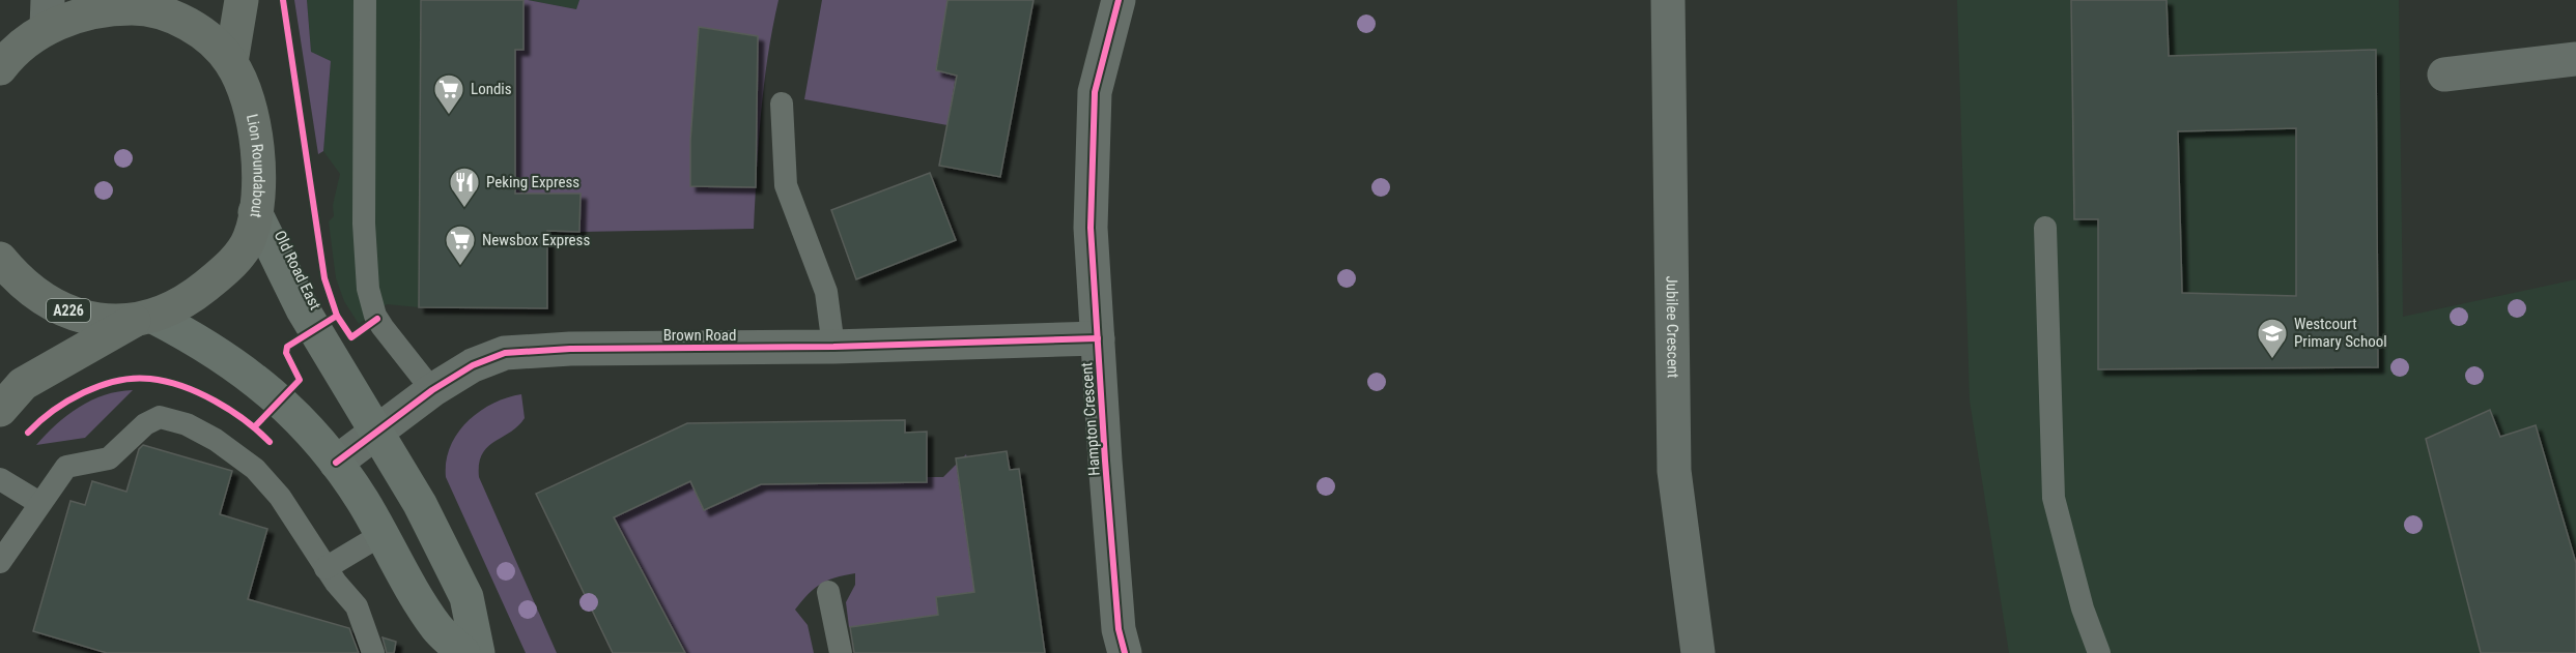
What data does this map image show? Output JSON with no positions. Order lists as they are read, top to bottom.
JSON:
{
  "streets": {
    "main road": ["Lion Roundabout", "Old Road East", "A226"],
    "street": ["Jubilee Crescent", "Brown Road", "Hampton Crescent"]
  },
  "crossings": [
    ["Lion Roundabout", "Old Road East"],
    ["Old Road East", "Brown Road"],
    ["Brown Road", "Hampton Crescent"]
  ],
  "places": {
    "supermarket": ["Londis", "Newsbox Express"],
    "restaurant": ["Peking Express"],
    "school or university": ["Westcourt Primary School"]
  }
}
